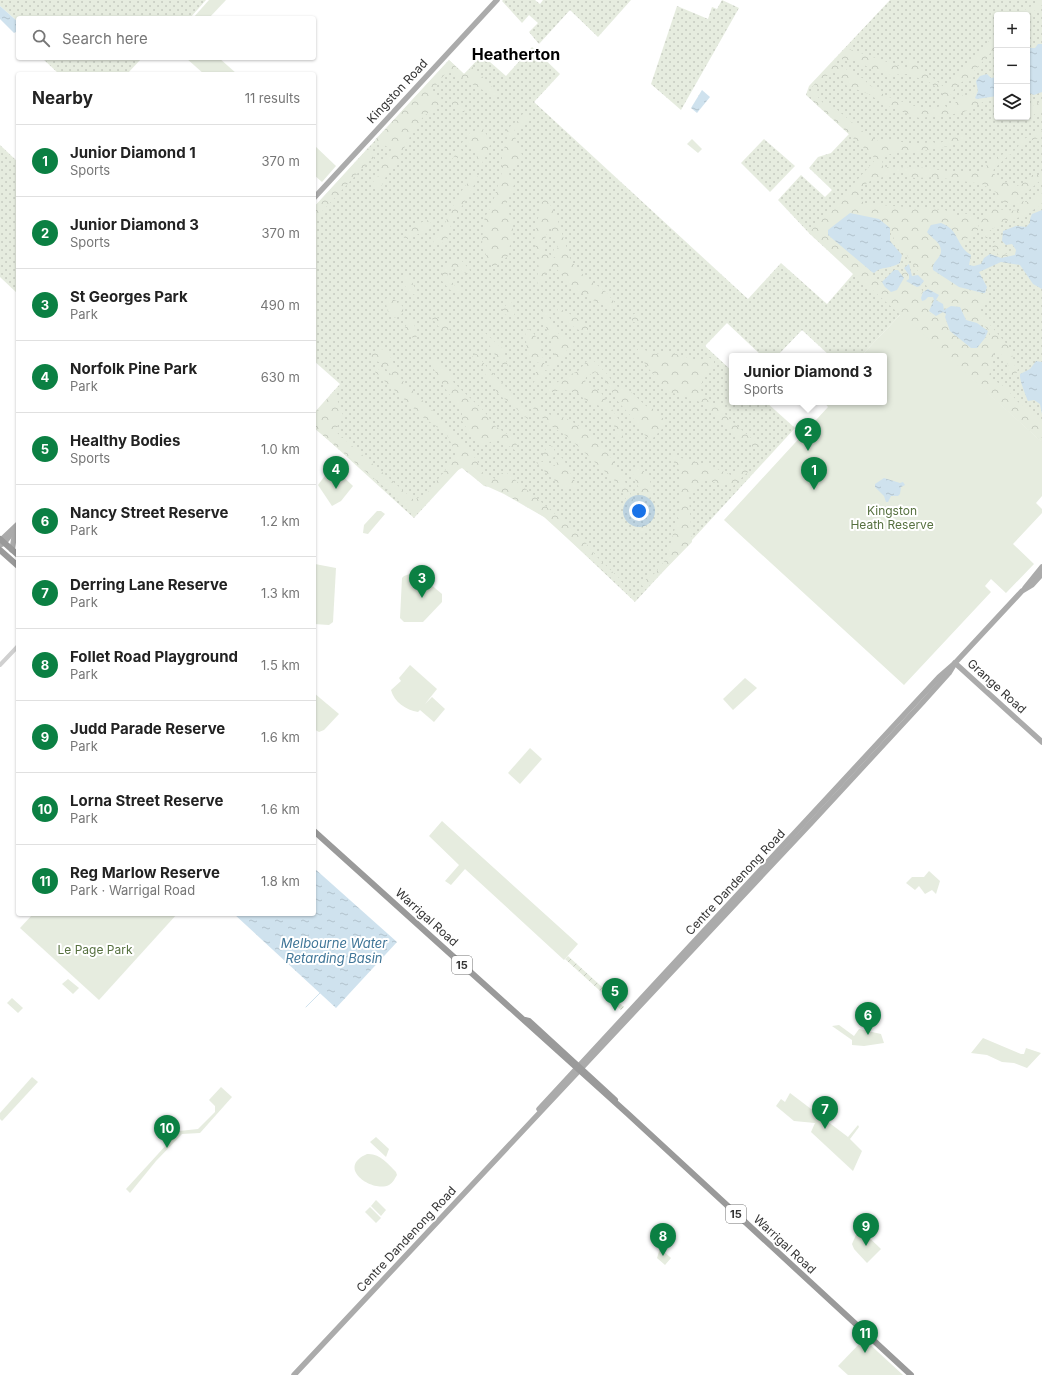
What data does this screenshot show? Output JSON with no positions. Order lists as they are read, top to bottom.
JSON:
{
  "streets": {
    "highway": ["Warrigal Road", "15"],
    "main road": ["Kingston Road", "Grange Road", "Centre Dandenong Road"]
  },
  "crossings": [
    ["Grange Road", "Centre Dandenong Road"],
    ["Centre Dandenong Road", "Warrigal Road"]
  ],
  "districts": ["Heatherton"],
  "water": ["Melbourne Water Retarding Basin"],
  "parks": ["Kingston Heath Reserve", "Le Page Park"],
  "page": {
    "map_buttons": ["+", "−"],
    "search": "Search here",
    "heading": ["Nearby", "11 results"],
    "list": [
      {
        "mark": "1",
        "name": "Junior Diamond 1",
        "note": "Sports",
        "value": "370 m"
      },
      {
        "mark": "2",
        "name": "Junior Diamond 3",
        "note": "Sports",
        "value": "370 m"
      },
      {
        "mark": "3",
        "name": "St Georges Park",
        "note": "Park",
        "value": "490 m"
      },
      {
        "mark": "4",
        "name": "Norfolk Pine Park",
        "note": "Park",
        "value": "630 m"
      },
      {
        "mark": "5",
        "name": "Healthy Bodies",
        "note": "Sports",
        "value": "1.0 km"
      },
      {
        "mark": "6",
        "name": "Nancy Street Reserve",
        "note": "Park",
        "value": "1.2 km"
      },
      {
        "mark": "7",
        "name": "Derring Lane Reserve",
        "note": "Park",
        "value": "1.3 km"
      },
      {
        "mark": "8",
        "name": "Follet Road Playground",
        "note": "Park",
        "value": "1.5 km"
      },
      {
        "mark": "9",
        "name": "Judd Parade Reserve",
        "note": "Park",
        "value": "1.6 km"
      },
      {
        "mark": "10",
        "name": "Lorna Street Reserve",
        "note": "Park",
        "value": "1.6 km"
      },
      {
        "mark": "11",
        "name": "Reg Marlow Reserve",
        "note": "Park · Warrigal Road",
        "value": "1.8 km"
      }
    ],
    "popup": ["Junior Diamond 3", "Sports"],
    "pins": [
      "2",
      "4",
      "1",
      "3",
      "5",
      "6",
      "7",
      "10",
      "9",
      "8",
      "11"
    ]
  }
}
